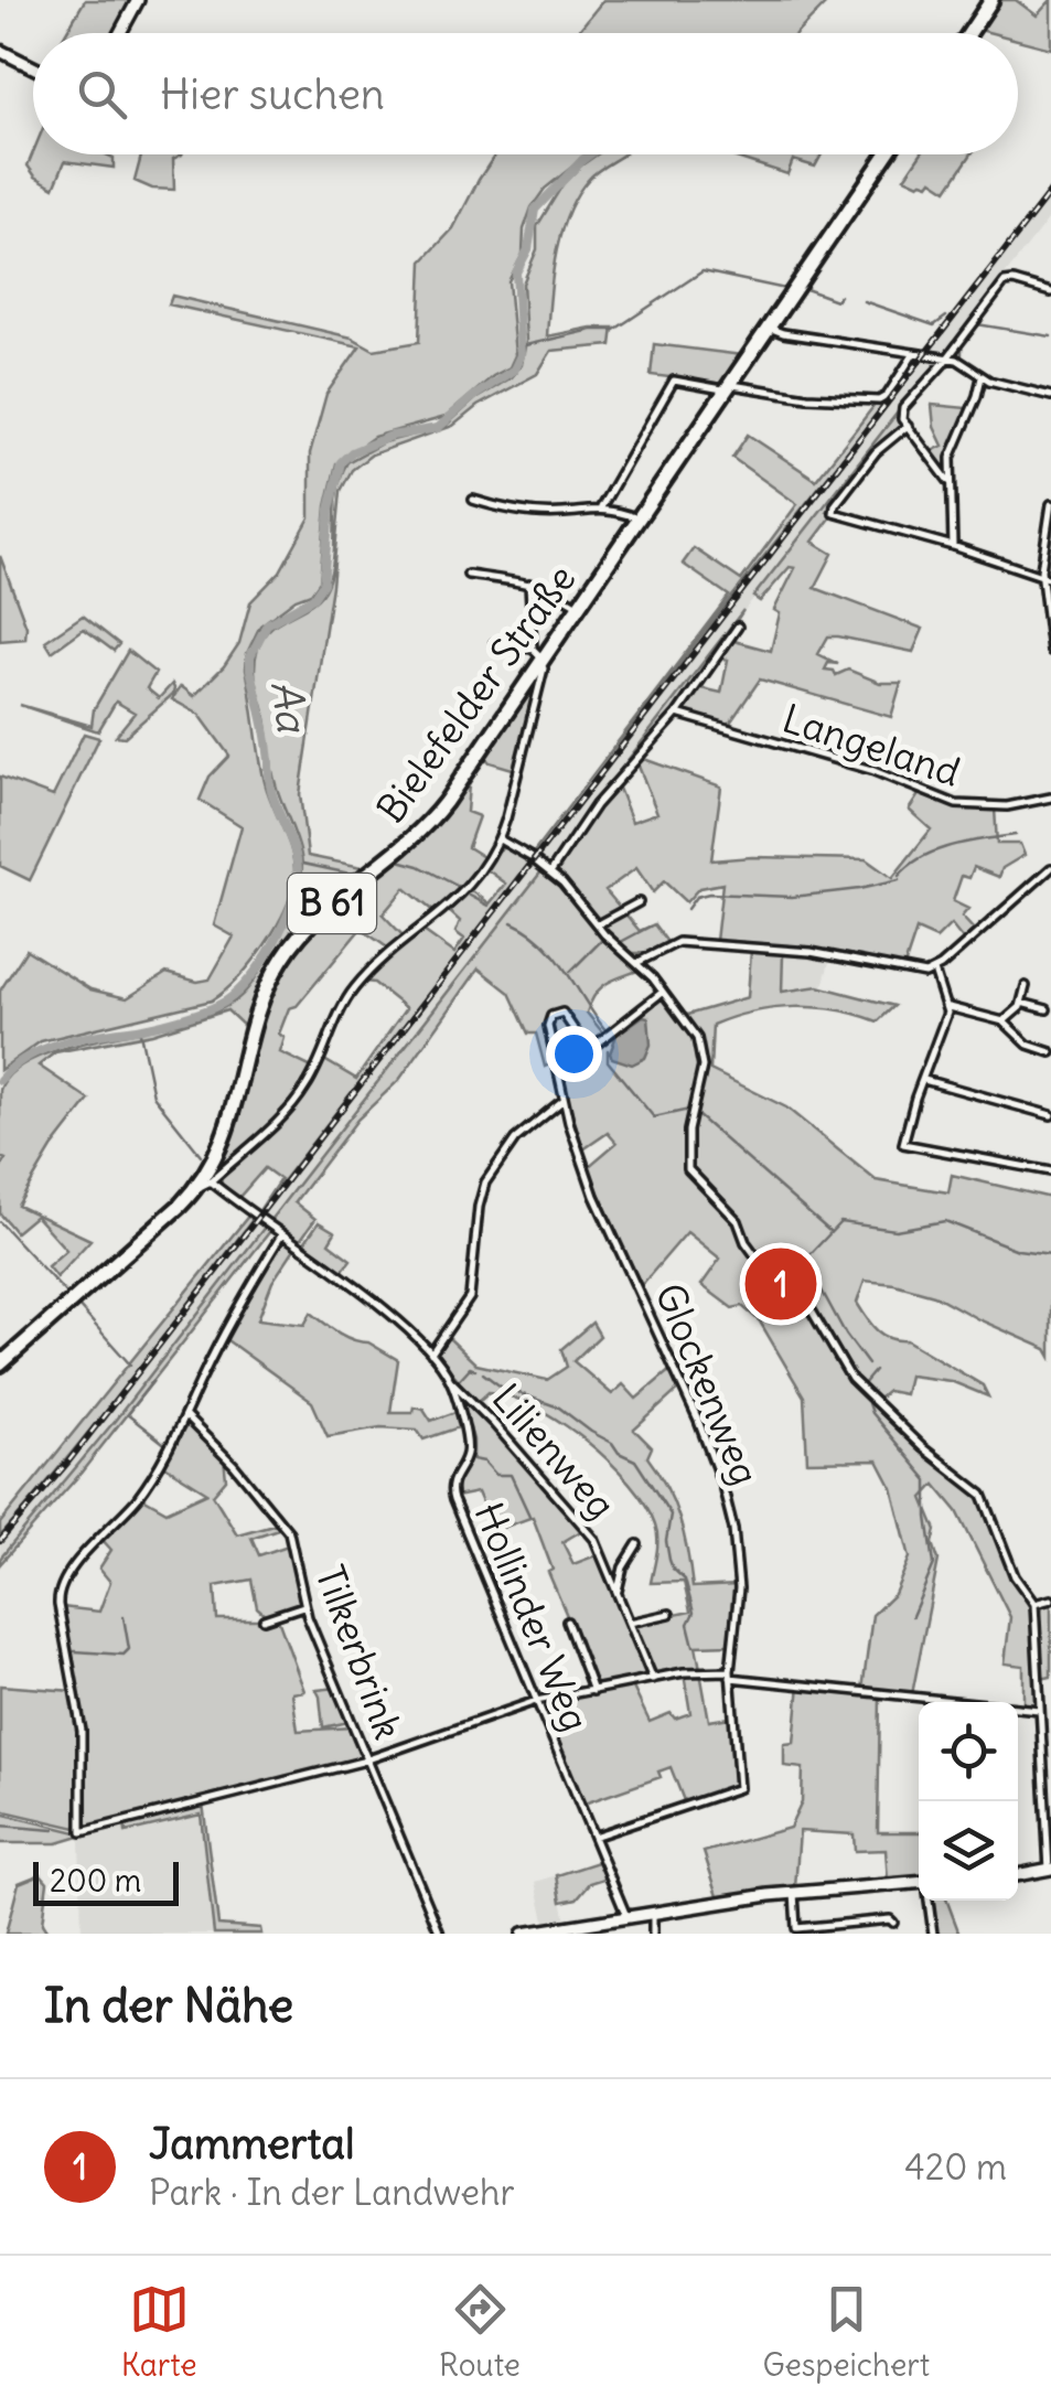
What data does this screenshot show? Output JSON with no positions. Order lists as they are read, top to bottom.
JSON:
{
  "streets": {
    "main road": ["Bielefelder Straße", "B 61"],
    "street": [
      "Langeland",
      "Glockenweg",
      "Lilienweg",
      "Hollinder Weg",
      "Tilkerbrink"
    ]
  },
  "crossings": [
    ["Glockenweg", "Hollinder Weg"],
    ["Lilienweg", "Hollinder Weg"]
  ],
  "water": ["Aa"],
  "scale_bar": "200 m",
  "page": {
    "search": "Hier suchen",
    "pins": "1",
    "scale": "200 m",
    "heading": "In der Nähe",
    "list": [
      {
        "mark": "1",
        "name": "Jammertal",
        "note": "Park · In der Landwehr",
        "value": "420 m"
      }
    ],
    "nav": ["Karte", "Route", "Gespeichert"]
  }
}
